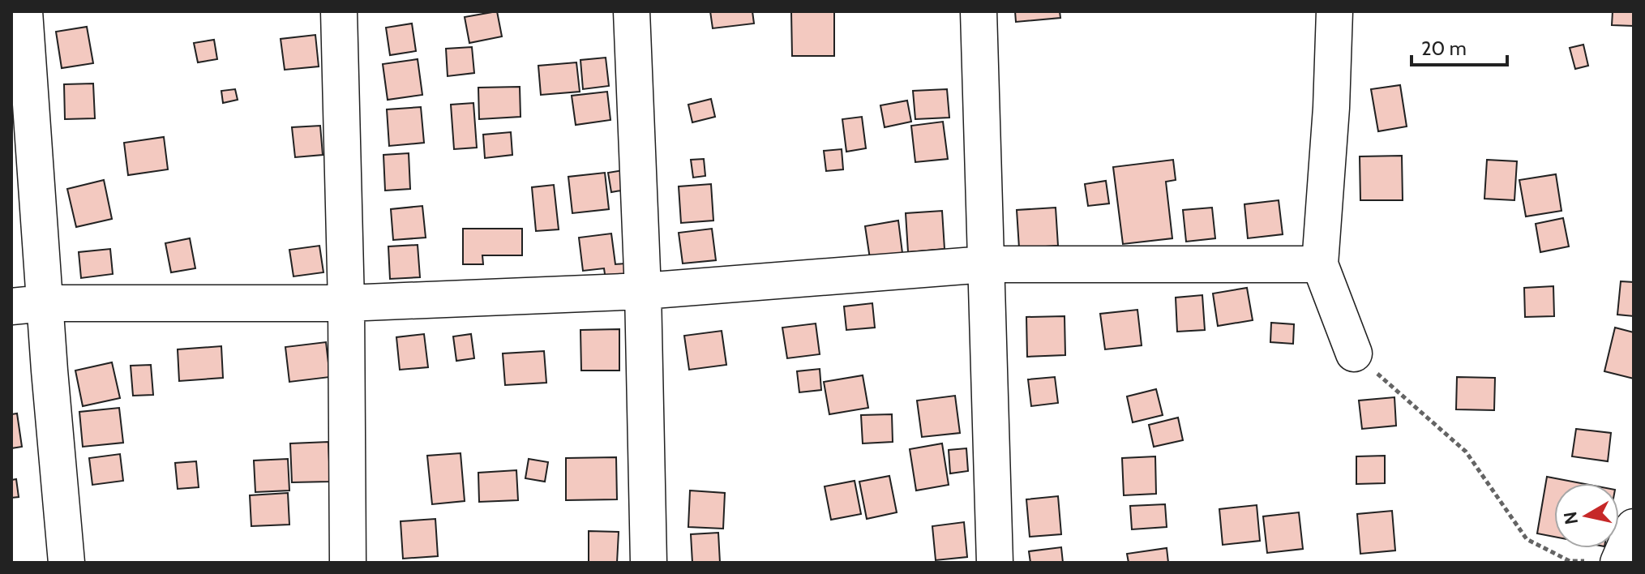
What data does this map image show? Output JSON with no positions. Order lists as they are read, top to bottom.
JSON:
{
  "scale_bar": "20 m",
  "north": "left"
}
